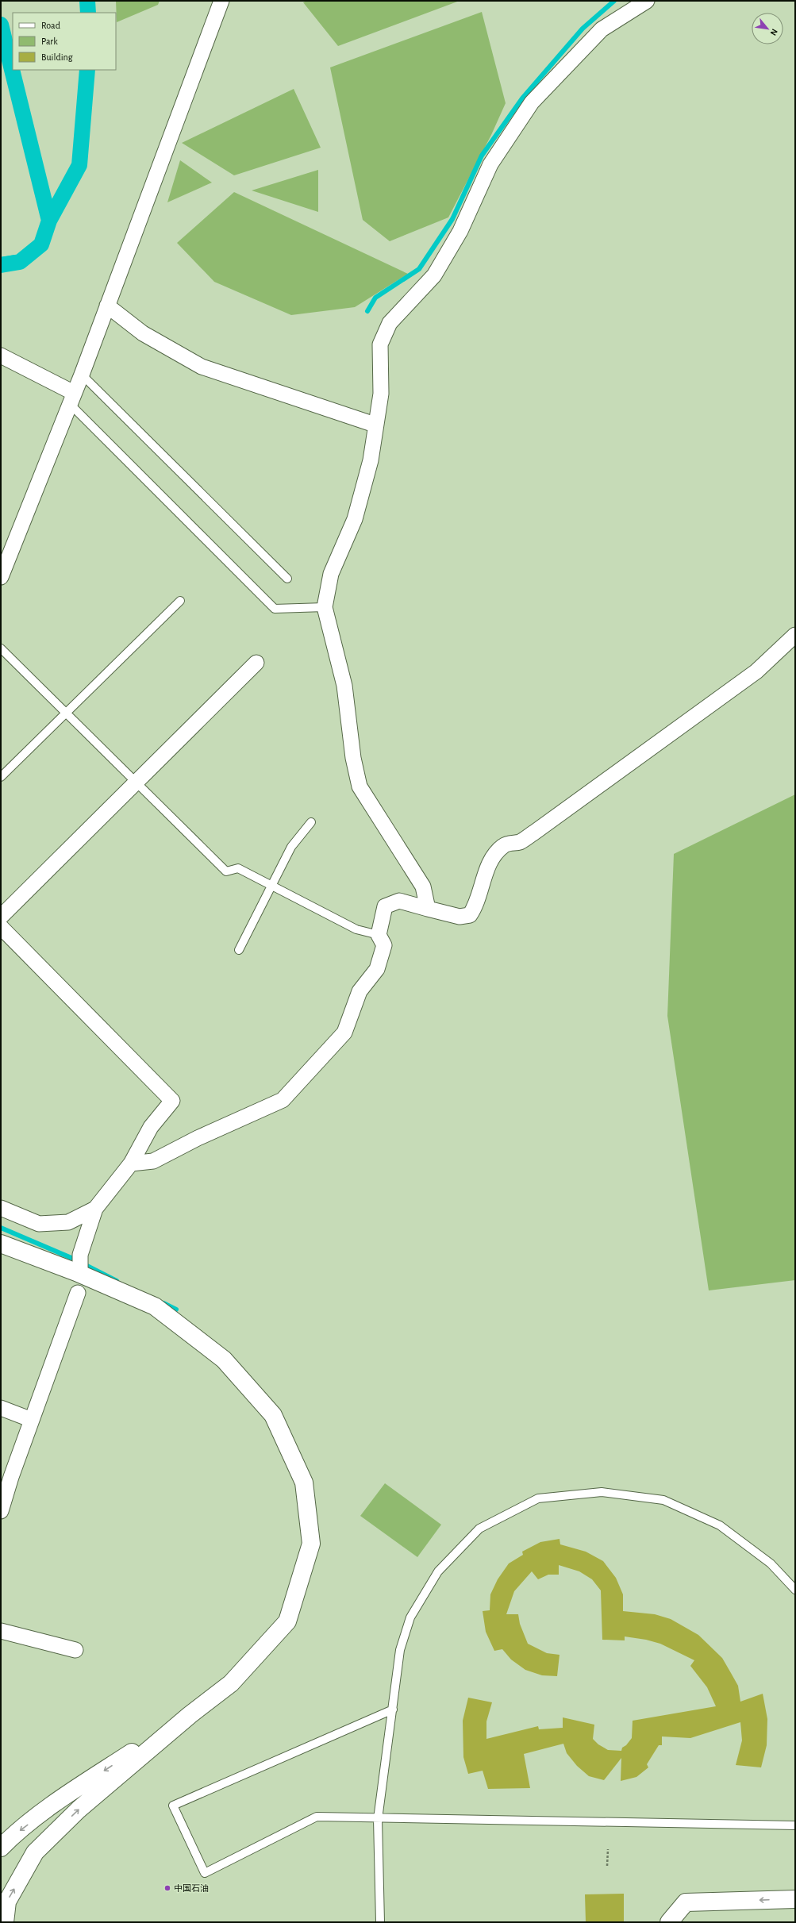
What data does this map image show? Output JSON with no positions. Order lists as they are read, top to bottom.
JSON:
{
  "places": ["中国石油"],
  "legend": ["Road", "Park", "Building"],
  "north": "bottom right"
}
